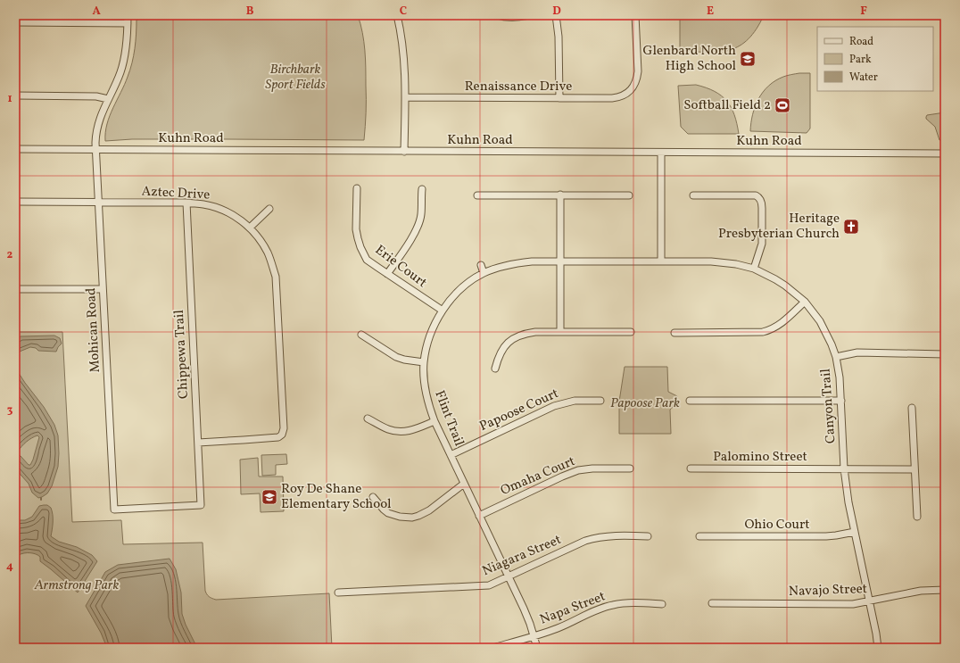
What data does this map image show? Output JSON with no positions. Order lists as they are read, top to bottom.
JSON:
{
  "streets": {
    "street": [
      "Renaissance Drive",
      "Kuhn Road",
      "Aztec Drive",
      "Erie Court",
      "Mohican Road",
      "Chippewa Trail",
      "Canyon Trail",
      "Papoose Court",
      "Flint Trail",
      "Palomino Street",
      "Omaha Court",
      "Ohio Court",
      "Niagara Street",
      "Navajo Street",
      "Napa Street"
    ]
  },
  "crossings": [
    ["Kuhn Road", "Mohican Road"],
    ["Aztec Drive", "Mohican Road"],
    ["Aztec Drive", "Chippewa Trail"],
    ["Erie Court", "Flint Trail"],
    ["Mohican Road", "Chippewa Trail"],
    ["Canyon Trail", "Flint Trail"],
    ["Canyon Trail", "Palomino Street"],
    ["Canyon Trail", "Ohio Court"],
    ["Canyon Trail", "Navajo Street"],
    ["Papoose Court", "Flint Trail"],
    ["Flint Trail", "Omaha Court"],
    ["Flint Trail", "Niagara Street"],
    ["Flint Trail", "Napa Street"]
  ],
  "parks": ["Birchbark Sport Fields", "Papoose Park", "Armstrong Park"],
  "places": {
    "school or university": ["Glenbard North High School", "Roy De Shane Elementary School"],
    "sports": ["Softball Field 2"],
    "church": ["Heritage Presbyterian Church"]
  },
  "legend": ["Road", "Park", "Water"],
  "grid": {
    "columns": [
      "A",
      "B",
      "C",
      "D",
      "E",
      "F"
    ],
    "rows": [
      "1",
      "2",
      "3",
      "4"
    ]
  }
}
